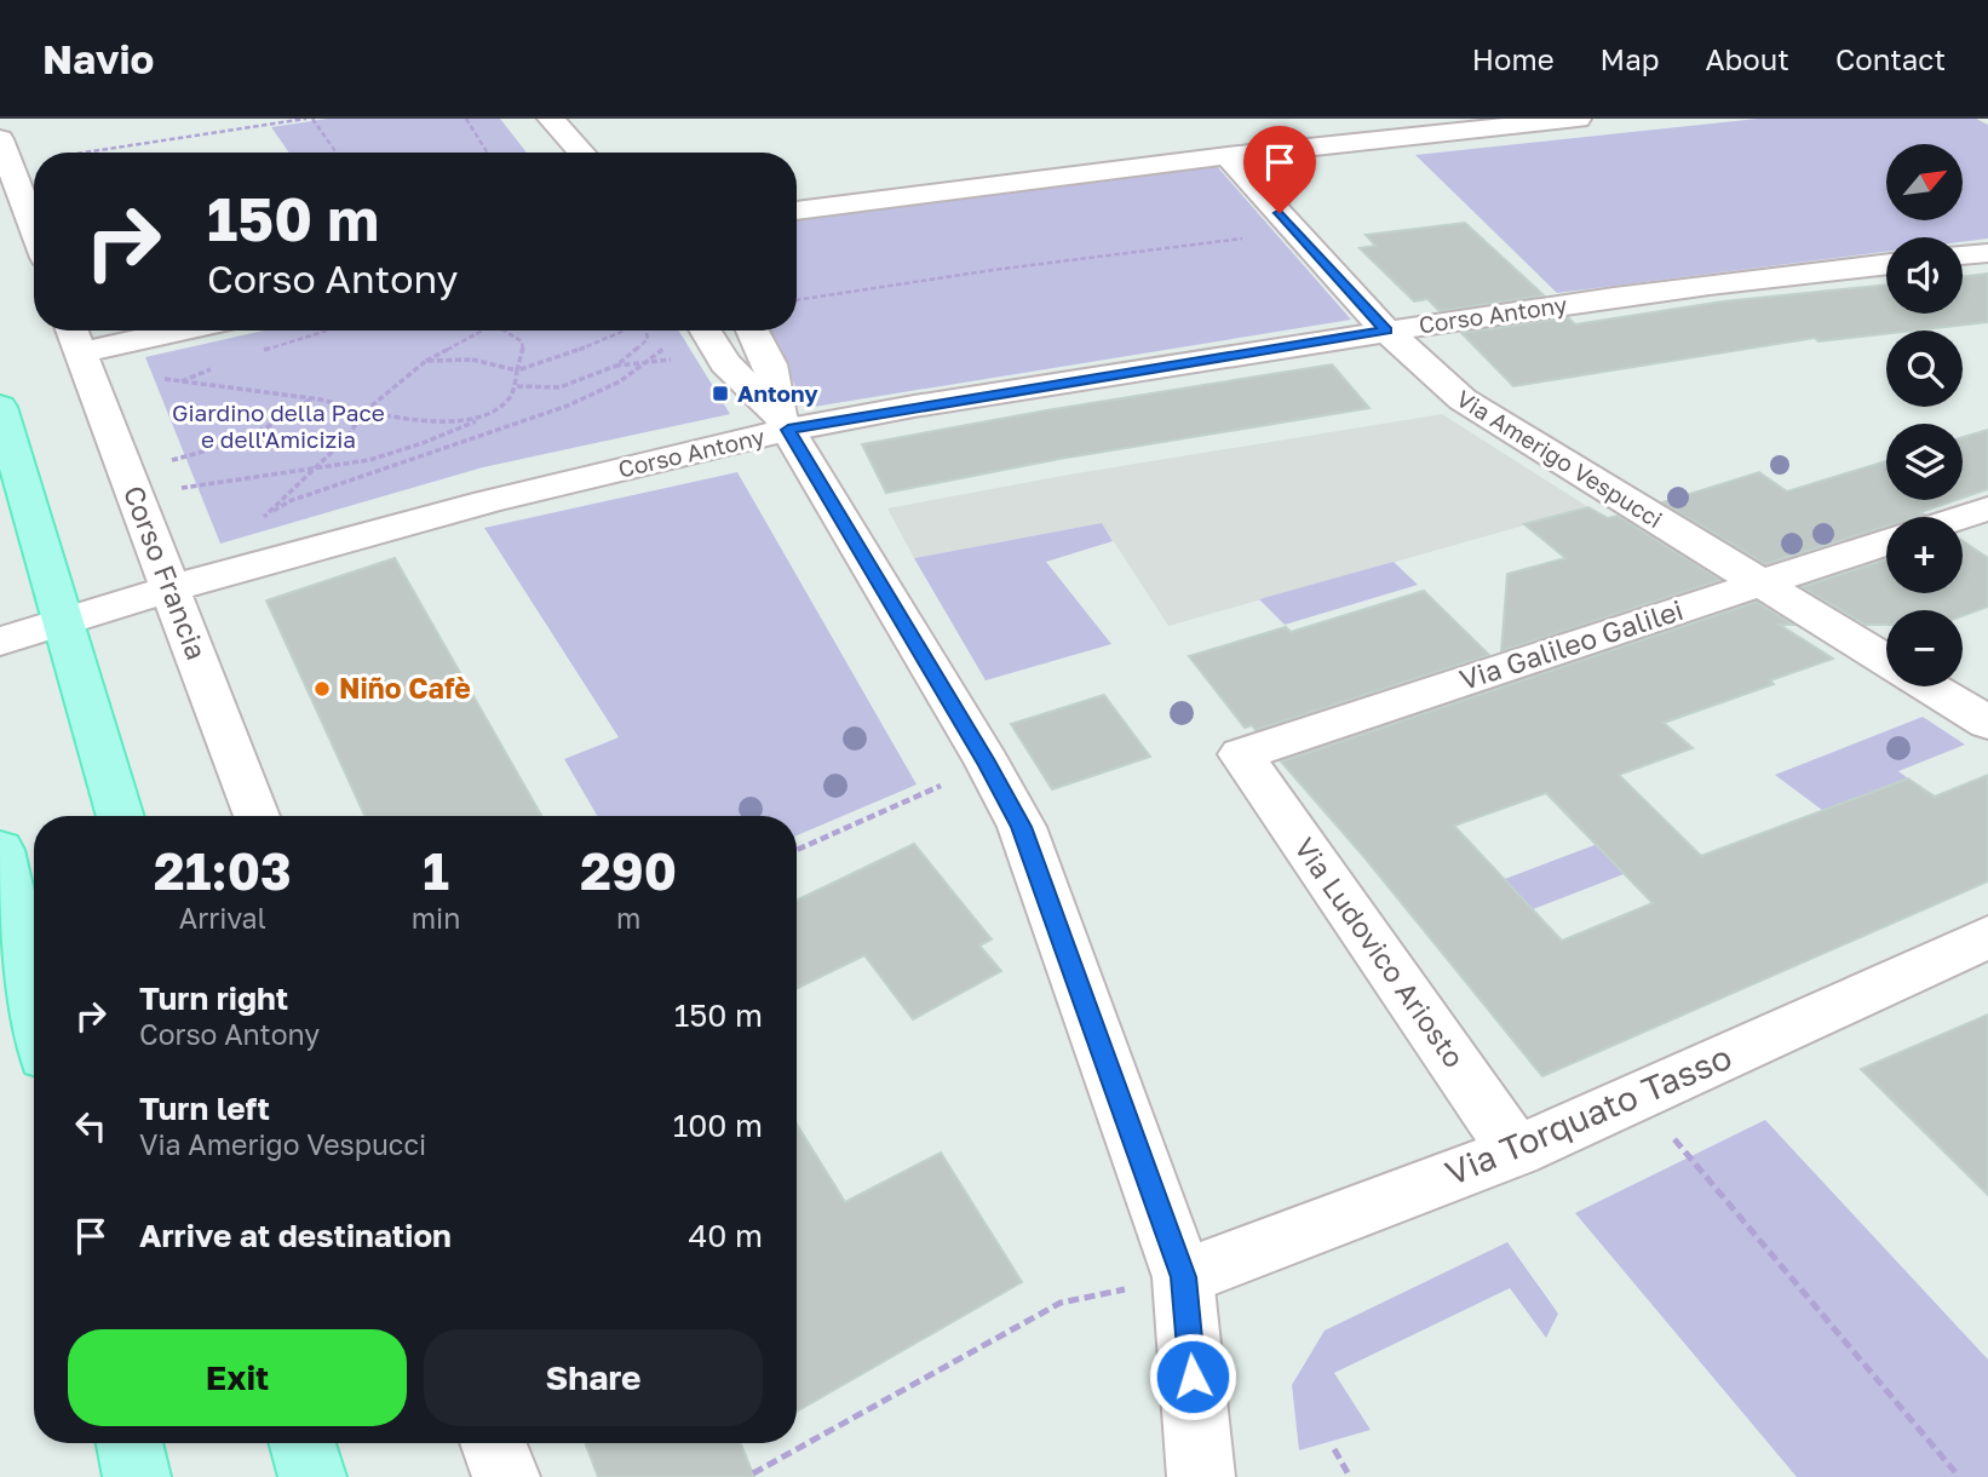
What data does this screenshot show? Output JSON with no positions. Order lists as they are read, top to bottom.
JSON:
{
  "streets": {
    "street": [
      "Corso Antony",
      "Via Amerigo Vespucci",
      "Corso Francia",
      "Via Galileo Galilei",
      "Via Ludovico Ariosto",
      "Via Torquato Tasso"
    ]
  },
  "crossings": [
    ["Corso Antony", "Via Amerigo Vespucci"],
    ["Corso Antony", "Corso Francia"],
    ["Via Amerigo Vespucci", "Via Galileo Galilei"],
    ["Via Galileo Galilei", "Via Ludovico Ariosto"],
    ["Via Ludovico Ariosto", "Via Torquato Tasso"]
  ],
  "parks": ["Giardino della Pace e dell'Amicizia"],
  "places": {
    "transit": ["Antony"],
    "other": ["Niño Cafè"]
  },
  "north": "top right",
  "page": {
    "header": "Navio",
    "nav": [
      "Home",
      "Map",
      "About",
      "Contact"
    ],
    "map_buttons": ["+", "−"],
    "turn": ["150 m", "Corso Antony"],
    "eta": [
      "21:03",
      "Arrival",
      "1",
      "min",
      "290",
      "m"
    ],
    "list": [
      {
        "name": "Turn right",
        "note": "Corso Antony",
        "value": "150 m"
      },
      {
        "name": "Turn left",
        "note": "Via Amerigo Vespucci",
        "value": "100 m"
      },
      {
        "name": "Arrive at destination",
        "value": "40 m"
      }
    ],
    "buttons": ["Exit", "Share"]
  }
}
